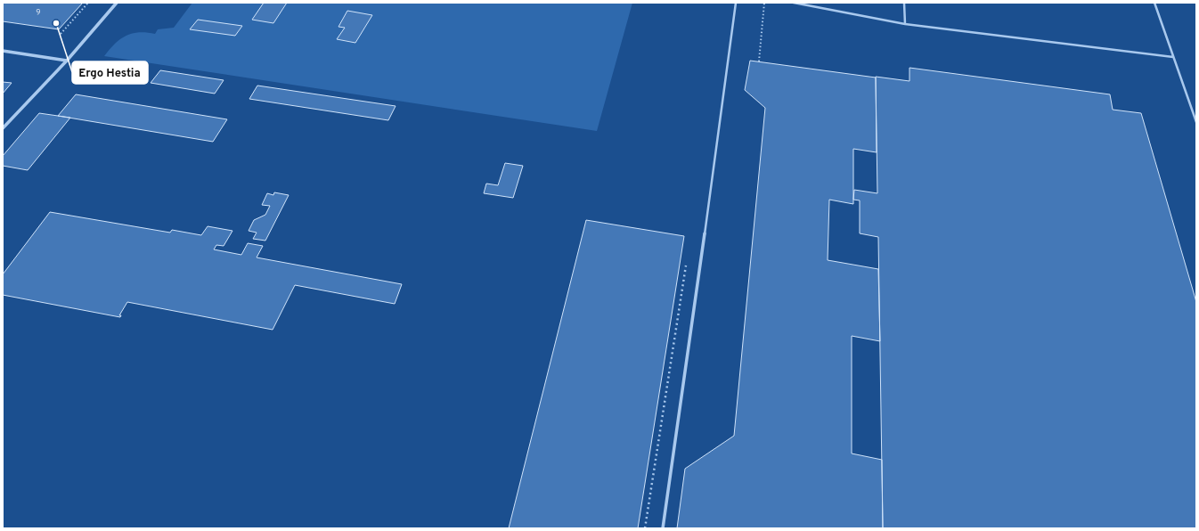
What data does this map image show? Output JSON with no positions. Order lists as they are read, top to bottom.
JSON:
{
  "places": ["Ergo Hestia"],
  "house_numbers": ["9"]
}
